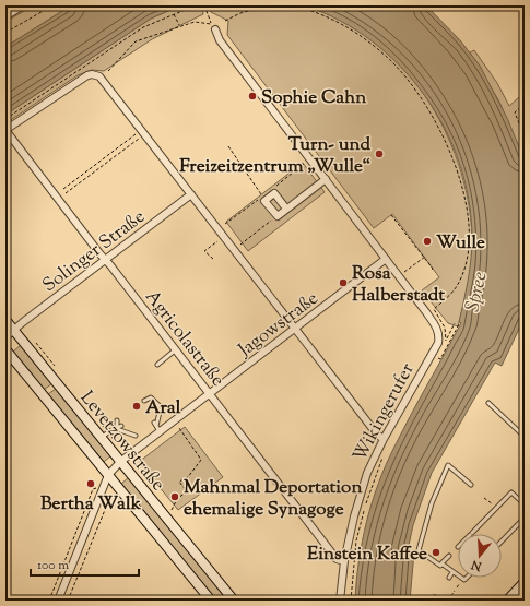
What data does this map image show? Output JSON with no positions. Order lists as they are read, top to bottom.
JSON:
{
  "streets": {
    "main road": ["Levetzowstraße"],
    "street": [
      "Solinger Straße",
      "Jagowstraße",
      "Agricolastraße",
      "Wikingerufer"
    ]
  },
  "crossings": [
    ["Solinger Straße", "Agricolastraße"],
    ["Solinger Straße", "Levetzowstraße"],
    ["Jagowstraße", "Agricolastraße"],
    ["Jagowstraße", "Levetzowstraße"],
    ["Agricolastraße", "Wikingerufer"]
  ],
  "water": ["Spree"],
  "places": [
    "Sophie Cahn",
    "Turn- und Freizeitzentrum „Wulle“",
    "Wulle",
    "Rosa Halberstadt",
    "Aral",
    "Bertha Walk",
    "Mahnmal Deportation ehemalige Synagoge",
    "Einstein Kaffee"
  ],
  "scale_bar": "100 m",
  "north": "bottom"
}
